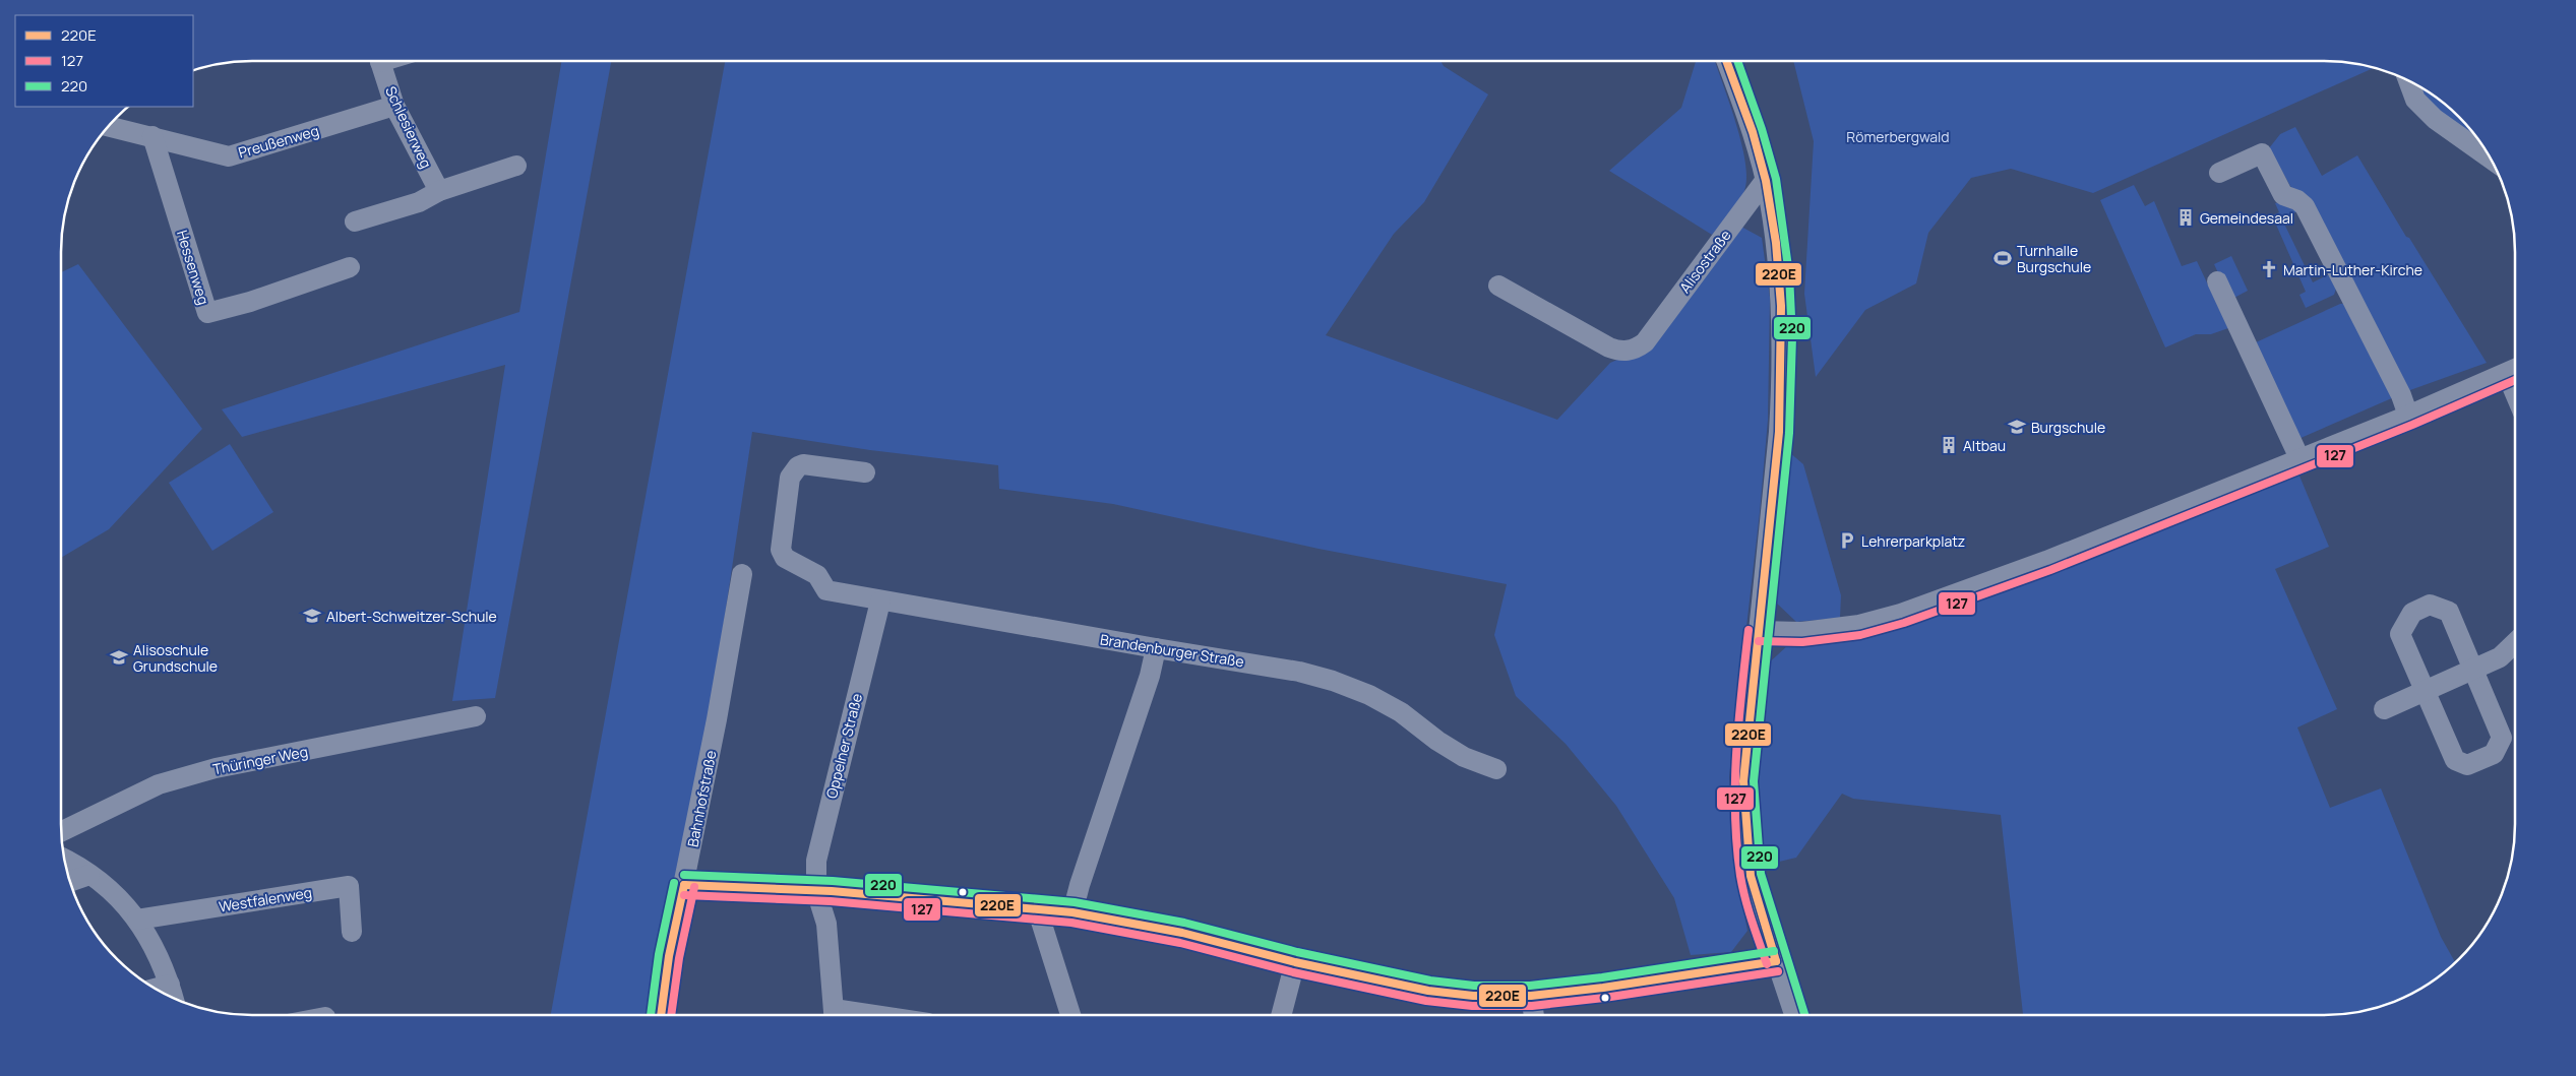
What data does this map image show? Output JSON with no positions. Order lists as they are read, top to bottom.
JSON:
{
  "streets": {
    "street": [
      "Schlesierweg",
      "Preußenweg",
      "Alisostraße",
      "Hessenweg",
      "Brandenburger Straße",
      "Oppelner Straße",
      "Thüringer Weg",
      "Bahnhofstraße",
      "Westfalenweg"
    ]
  },
  "crossings": [
    ["Schlesierweg", "Preußenweg"],
    ["Preußenweg", "Hessenweg"],
    ["Brandenburger Straße", "Oppelner Straße"]
  ],
  "parks": ["Römerbergwald"],
  "places": {
    "building": ["Gemeindesaal", "Altbau"],
    "sports": ["Turnhalle Burgschule"],
    "church": ["Martin-Luther-Kirche"],
    "school or university": ["Burgschule", "Albert-Schweitzer-Schule", "Alisoschule Grundschule"],
    "parking": ["Lehrerparkplatz"]
  },
  "lines": ["transit line 220E", "transit line 220", "transit line 127"],
  "legend": ["220E", "127", "220"]
}
